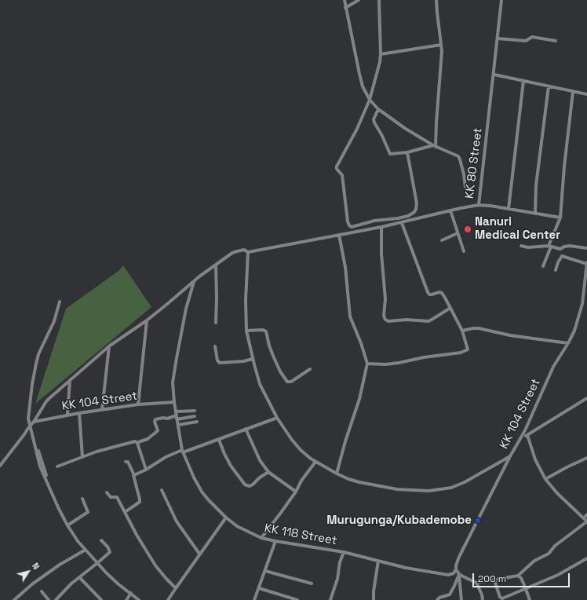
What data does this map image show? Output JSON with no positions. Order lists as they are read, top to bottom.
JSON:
{
  "streets": {
    "street": ["KK 80 Street", "KK 104 Street", "KK 118 Street"]
  },
  "crossings": [
    ["KK 80 Street", "KK 104 Street"],
    ["KK 80 Street", "KK 118 Street"],
    ["KK 104 Street", "KK 118 Street"]
  ],
  "places": ["Nanuri Medical Center", "Murugunga/Kubademobe"],
  "scale_bar": "200 m",
  "north": "top right"
}
